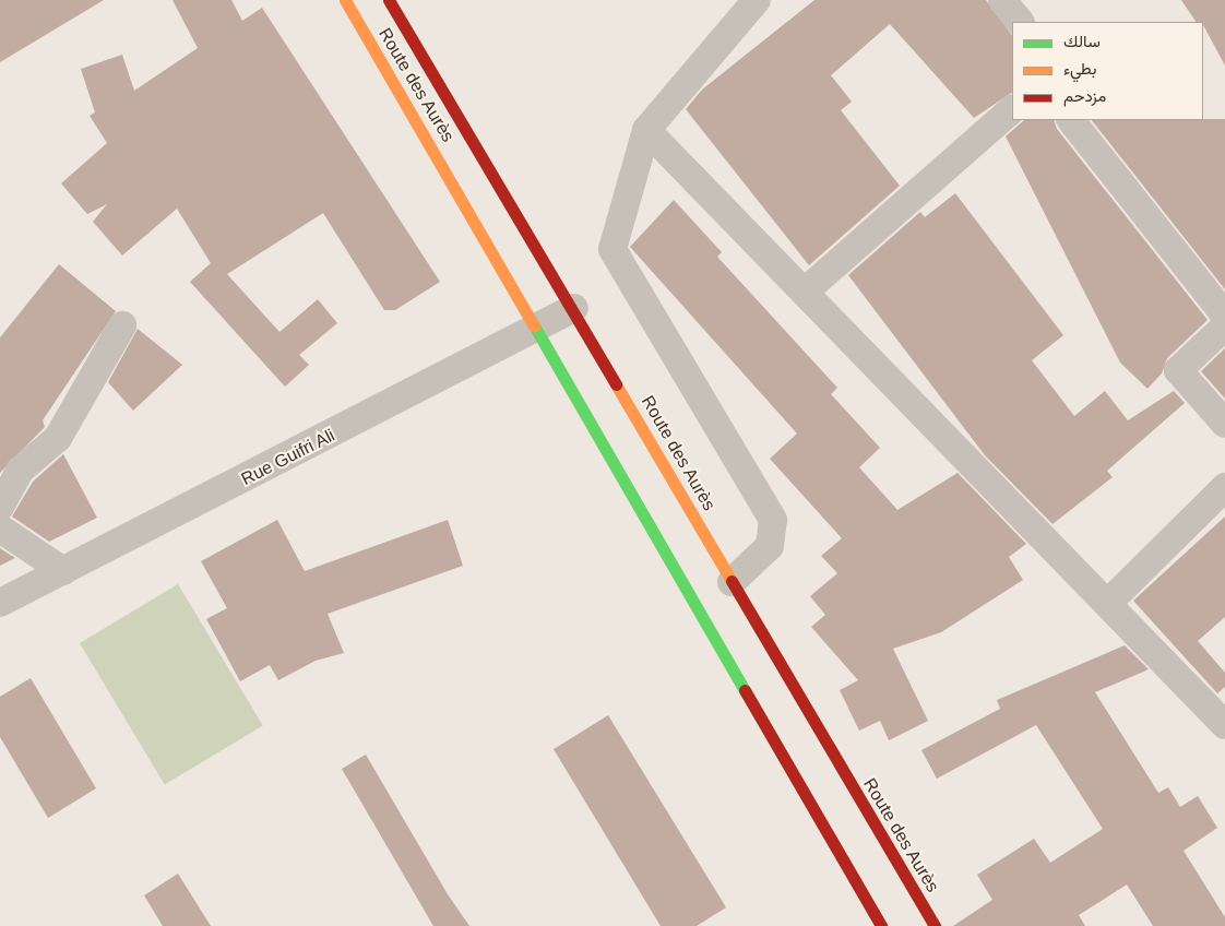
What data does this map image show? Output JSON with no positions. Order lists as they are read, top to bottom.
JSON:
{
  "streets": {
    "street": ["Route des Aurès", "Rue Guifri Ali"]
  },
  "crossings": [
    ["Route des Aurès", "Rue Guifri Ali"]
  ],
  "legend": ["سالك", "بطيء", "مزدحم"]
}
